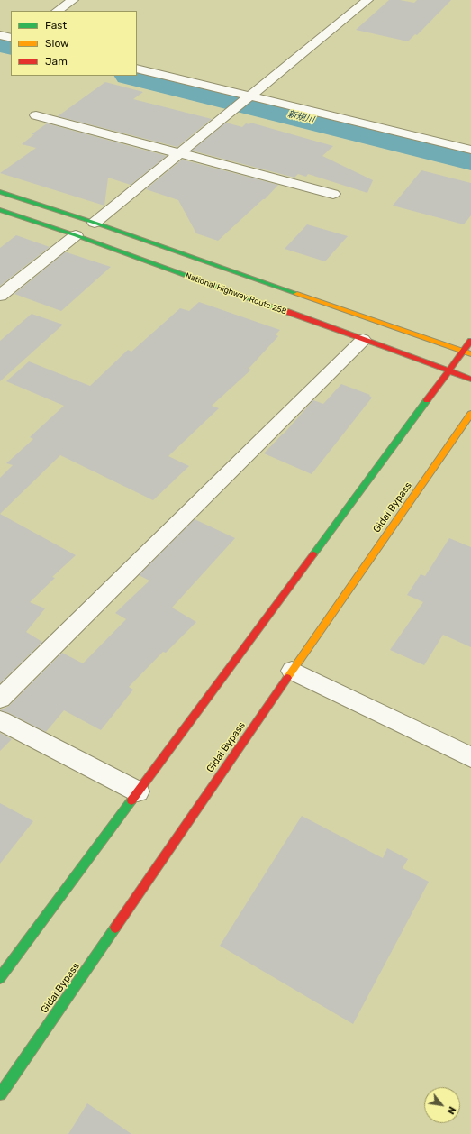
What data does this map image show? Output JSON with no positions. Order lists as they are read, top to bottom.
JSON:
{
  "streets": {
    "highway": ["National Highway Route 258", "Gidai Bypass"]
  },
  "water": ["新規川"],
  "legend": ["Fast", "Slow", "Jam"],
  "north": "bottom right"
}
